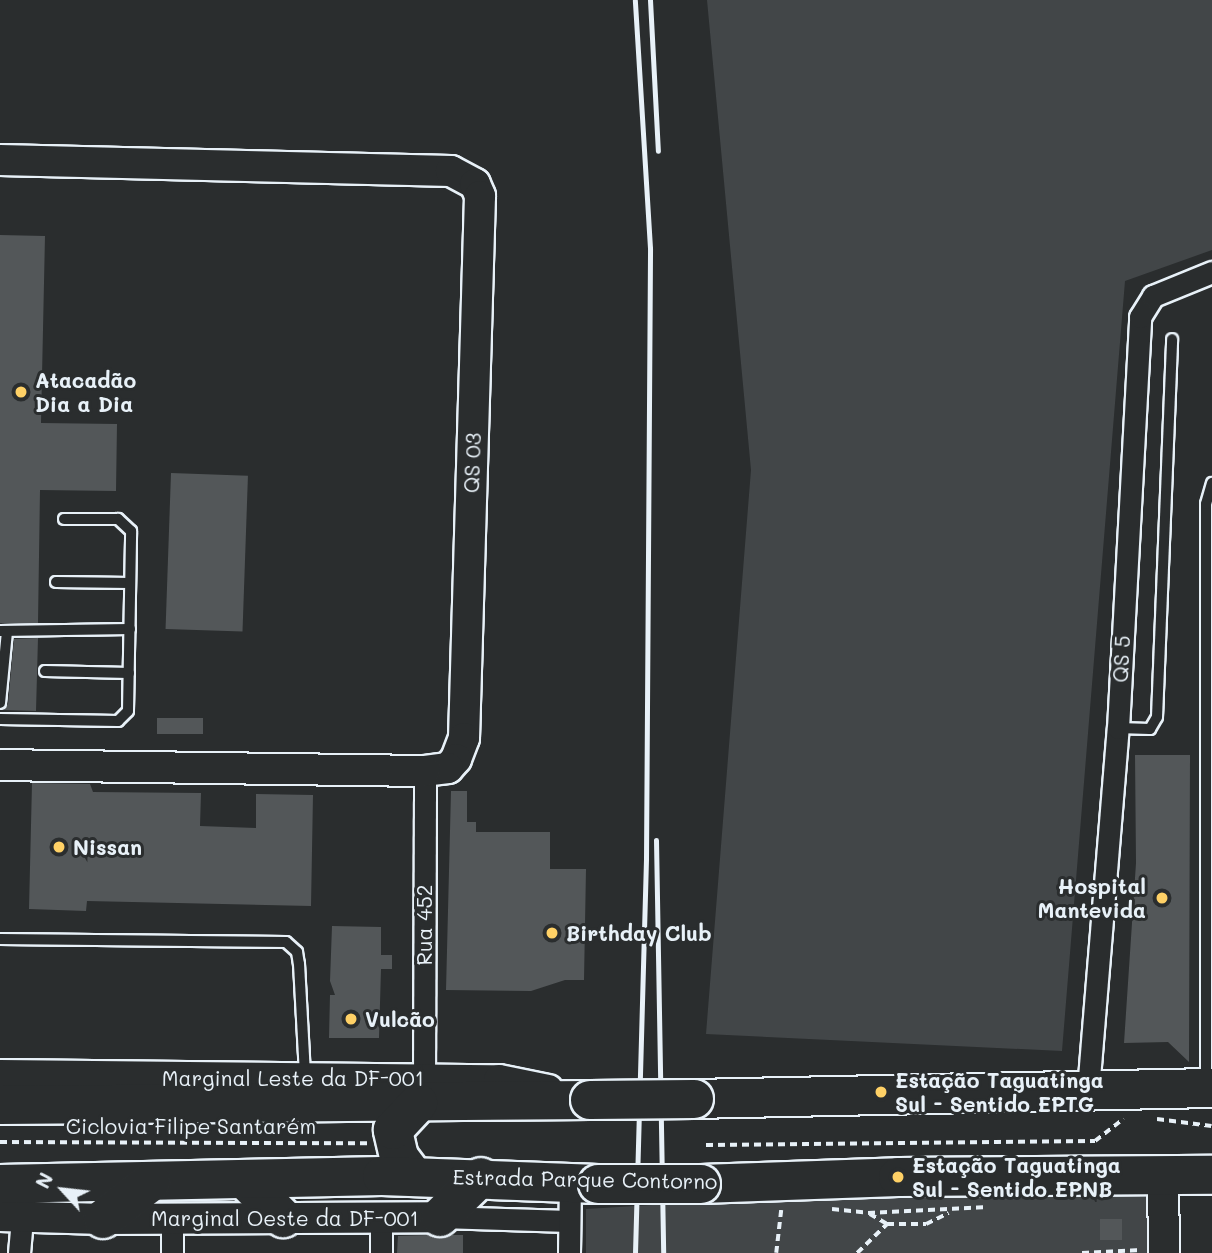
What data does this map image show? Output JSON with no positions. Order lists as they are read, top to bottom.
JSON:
{
  "streets": {
    "highway": ["Estrada Parque Contorno"],
    "street": [
      "QS 03",
      "QS 5",
      "Rua 452",
      "Marginal Leste da DF-001",
      "Marginal Oeste da DF-001"
    ],
    "path": ["Ciclovia Filipe Santarém"]
  },
  "crossings": [
    ["QS 03", "Rua 452"],
    ["Rua 452", "Marginal Leste da DF-001"]
  ],
  "places": [
    "Atacadão Dia a Dia",
    "Nissan",
    "Hospital Mantevida",
    "Birthday Club",
    "Vulcão",
    "Estação Taguatinga Sul - Sentido EPTG",
    "Estação Taguatinga Sul - Sentido EPNB"
  ],
  "north": "top left"
}
